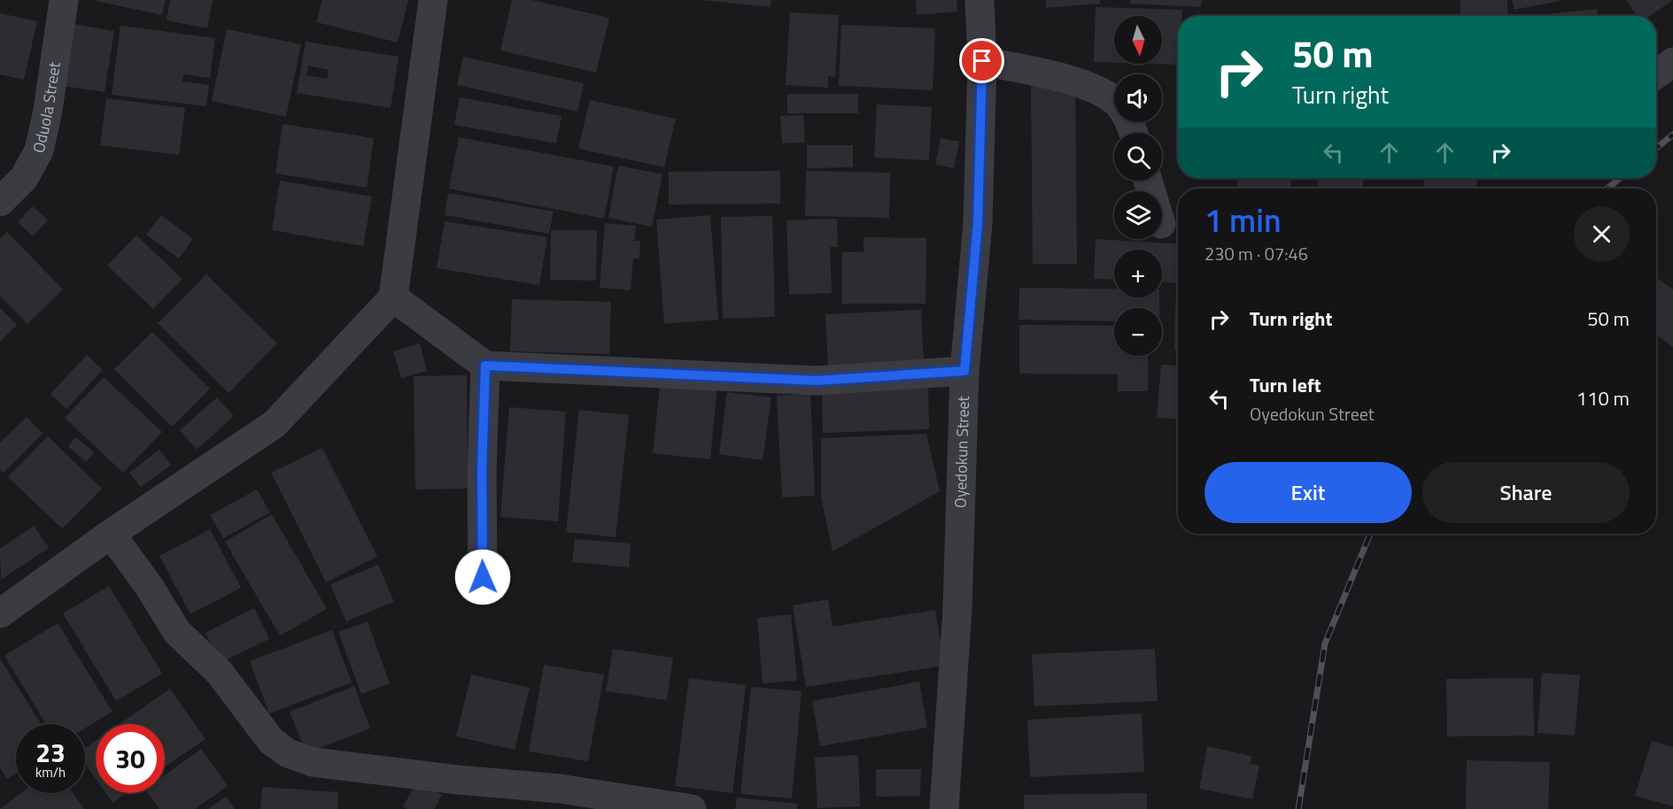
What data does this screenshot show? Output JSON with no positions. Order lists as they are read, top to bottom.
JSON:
{
  "streets": {
    "street": ["Oduola Street", "Oyedokun Street"]
  },
  "north": "bottom",
  "page": {
    "map_buttons": ["+", "−"],
    "turn": ["50 m", "Turn right"],
    "heading": ["1 min", "230 m · 07:46"],
    "list": [
      {
        "name": "Turn right",
        "value": "50 m"
      },
      {
        "name": "Turn left",
        "note": "Oyedokun Street",
        "value": "110 m"
      }
    ],
    "buttons": ["Exit", "Share"],
    "speed": "23 km/h",
    "limit": "30"
  }
}
